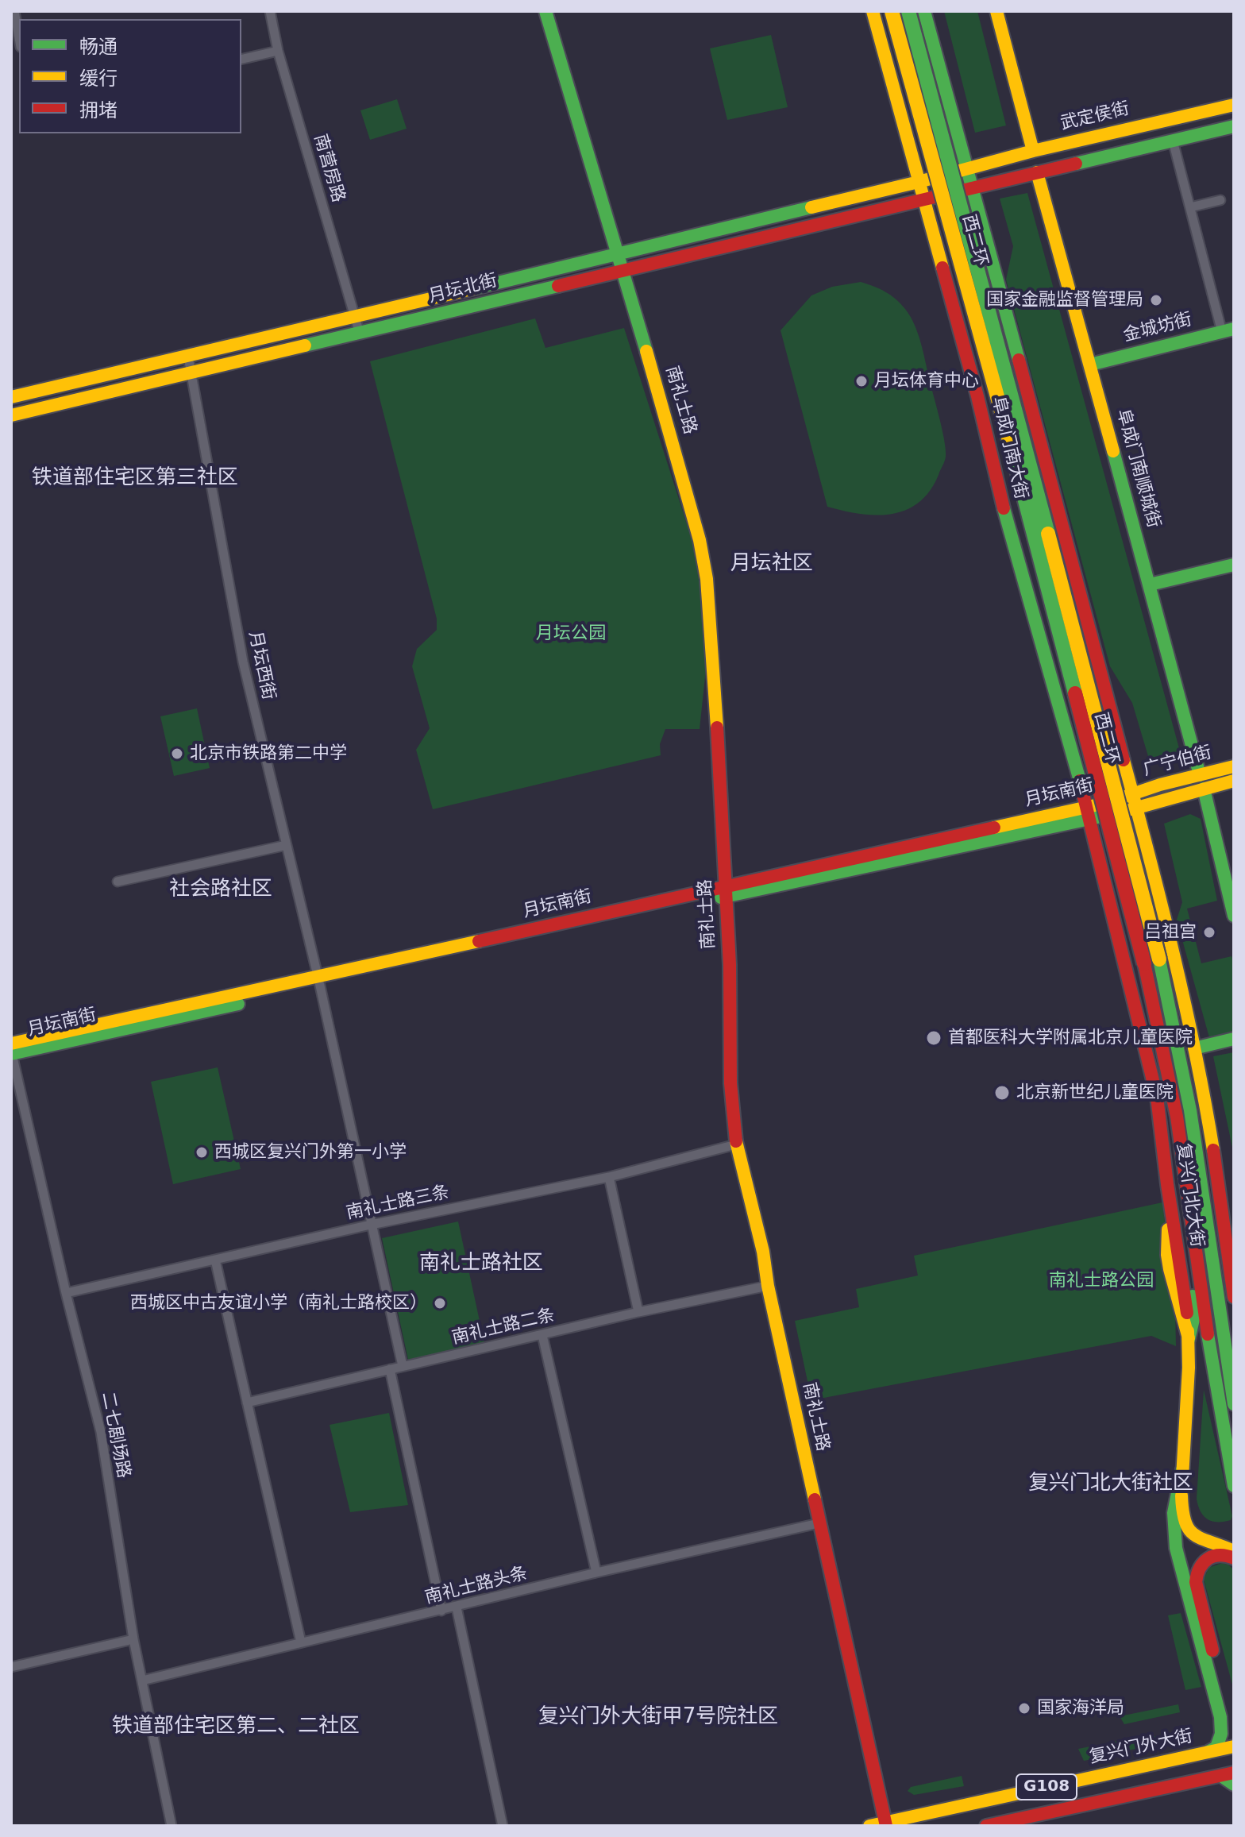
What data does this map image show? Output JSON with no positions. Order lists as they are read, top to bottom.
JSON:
{
  "streets": {
    "main road": [
      "武定侯街",
      "西二环",
      "月坛北街",
      "金城坊街",
      "南礼士路",
      "阜成门南大街",
      "阜成门南顺城街",
      "广宁伯街",
      "月坛南街",
      "复兴门北大街",
      "复兴门外大街",
      "G108"
    ],
    "street": [
      "南营房路",
      "月坛西街",
      "南礼士路三条",
      "南礼士路二条",
      "二七剧场路",
      "南礼士路头条"
    ]
  },
  "crossings": [
    ["武定侯街", "月坛北街"],
    ["武定侯街", "阜成门南大街"],
    ["南营房路", "月坛北街"],
    ["月坛北街", "南礼士路"],
    ["月坛北街", "阜成门南大街"],
    ["月坛北街", "月坛西街"],
    ["金城坊街", "阜成门南顺城街"],
    ["南礼士路", "月坛南街"],
    ["南礼士路", "南礼士路三条"],
    ["南礼士路", "南礼士路二条"],
    ["南礼士路", "南礼士路头条"],
    ["南礼士路", "复兴门外大街"],
    ["阜成门南大街", "广宁伯街"],
    ["阜成门南大街", "月坛南街"],
    ["阜成门南大街", "复兴门北大街"],
    ["阜成门南顺城街", "广宁伯街"],
    ["月坛西街", "月坛南街"],
    ["月坛西街", "南礼士路三条"],
    ["月坛西街", "南礼士路二条"],
    ["广宁伯街", "月坛南街"],
    ["广宁伯街", "复兴门北大街"],
    ["月坛南街", "复兴门北大街"],
    ["月坛南街", "二七剧场路"],
    ["南礼士路三条", "二七剧场路"],
    ["二七剧场路", "南礼士路头条"]
  ],
  "districts": [
    "铁道部住宅区第三社区",
    "月坛社区",
    "社会路社区",
    "南礼士路社区",
    "复兴门北大街社区",
    "复兴门外大街甲7号院社区",
    "铁道部住宅区第二、二社区"
  ],
  "parks": ["月坛公园", "南礼士路公园"],
  "places": [
    "国家金融监督管理局",
    "月坛体育中心",
    "北京市铁路第二中学",
    "吕祖宫",
    "首都医科大学附属北京儿童医院",
    "北京新世纪儿童医院",
    "西城区复兴门外第一小学",
    "西城区中古友谊小学（南礼士路校区）",
    "国家海洋局"
  ],
  "legend": ["畅通", "缓行", "拥堵"]
}
